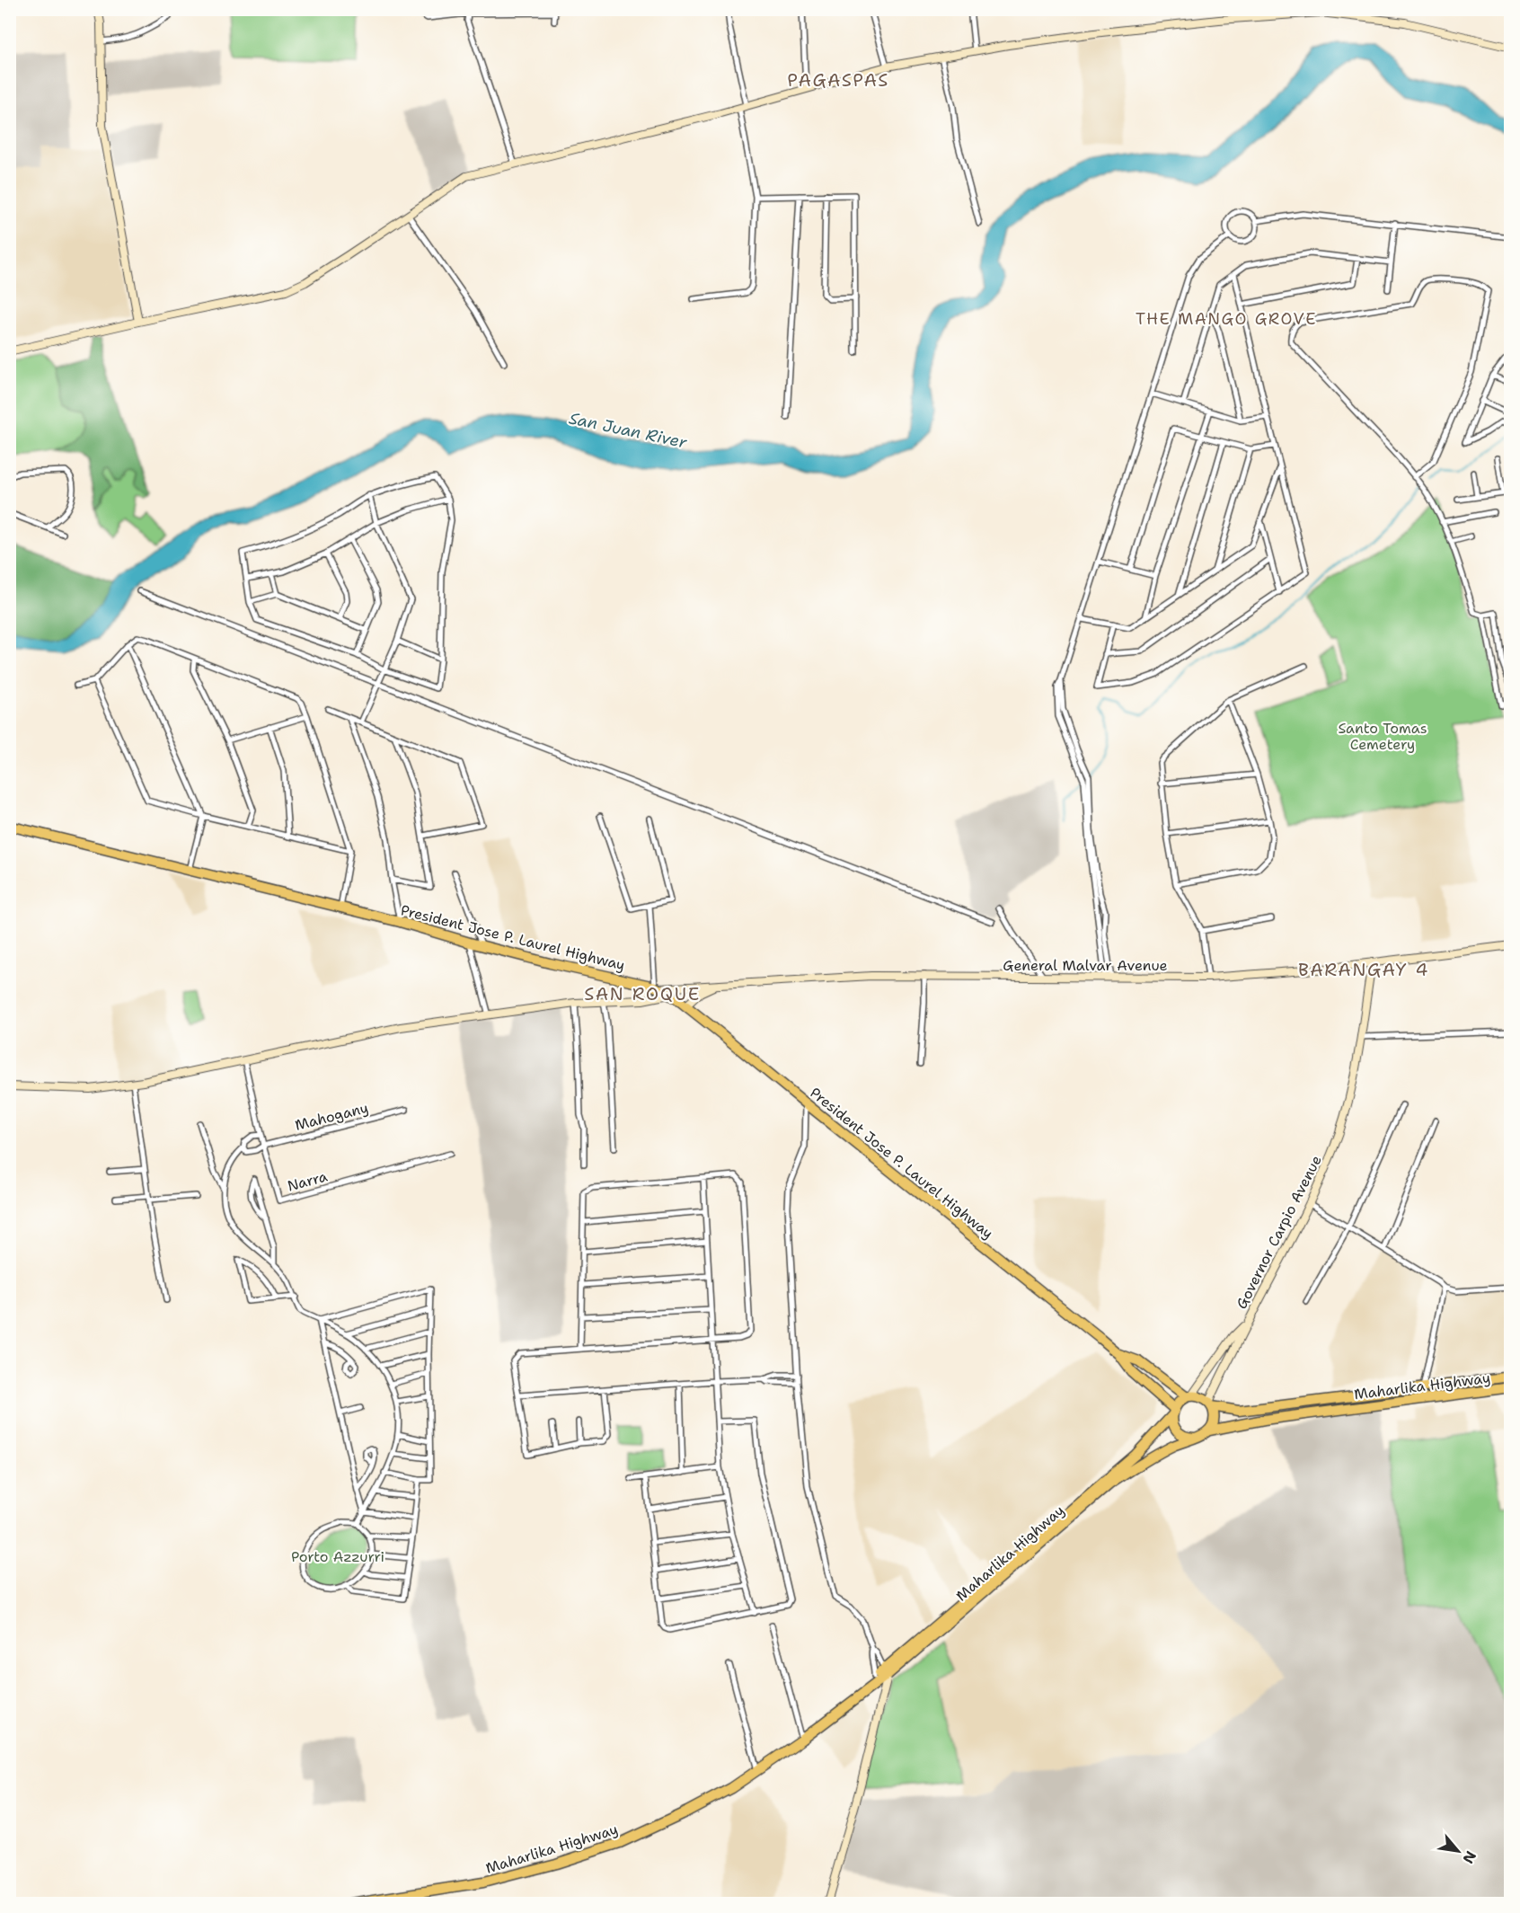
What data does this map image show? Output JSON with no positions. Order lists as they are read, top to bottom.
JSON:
{
  "streets": {
    "highway": ["President Jose P. Laurel Highway", "Maharlika Highway"],
    "main road": ["General Malvar Avenue", "Governor Carpio Avenue"],
    "street": ["Mahogany", "Narra"]
  },
  "crossings": [
    ["President Jose P. Laurel Highway", "General Malvar Avenue"],
    ["President Jose P. Laurel Highway", "Governor Carpio Avenue"],
    ["President Jose P. Laurel Highway", "Maharlika Highway"],
    ["General Malvar Avenue", "Governor Carpio Avenue"],
    ["Mahogany", "Narra"],
    ["Governor Carpio Avenue", "Maharlika Highway"]
  ],
  "districts": [
    "PAGASPAS",
    "THE MANGO GROVE",
    "BARANGAY 4",
    "SAN ROQUE"
  ],
  "water": ["San Juan River"],
  "parks": ["Santo Tomas Cemetery", "Porto Azzurri"],
  "north": "bottom right"
}
